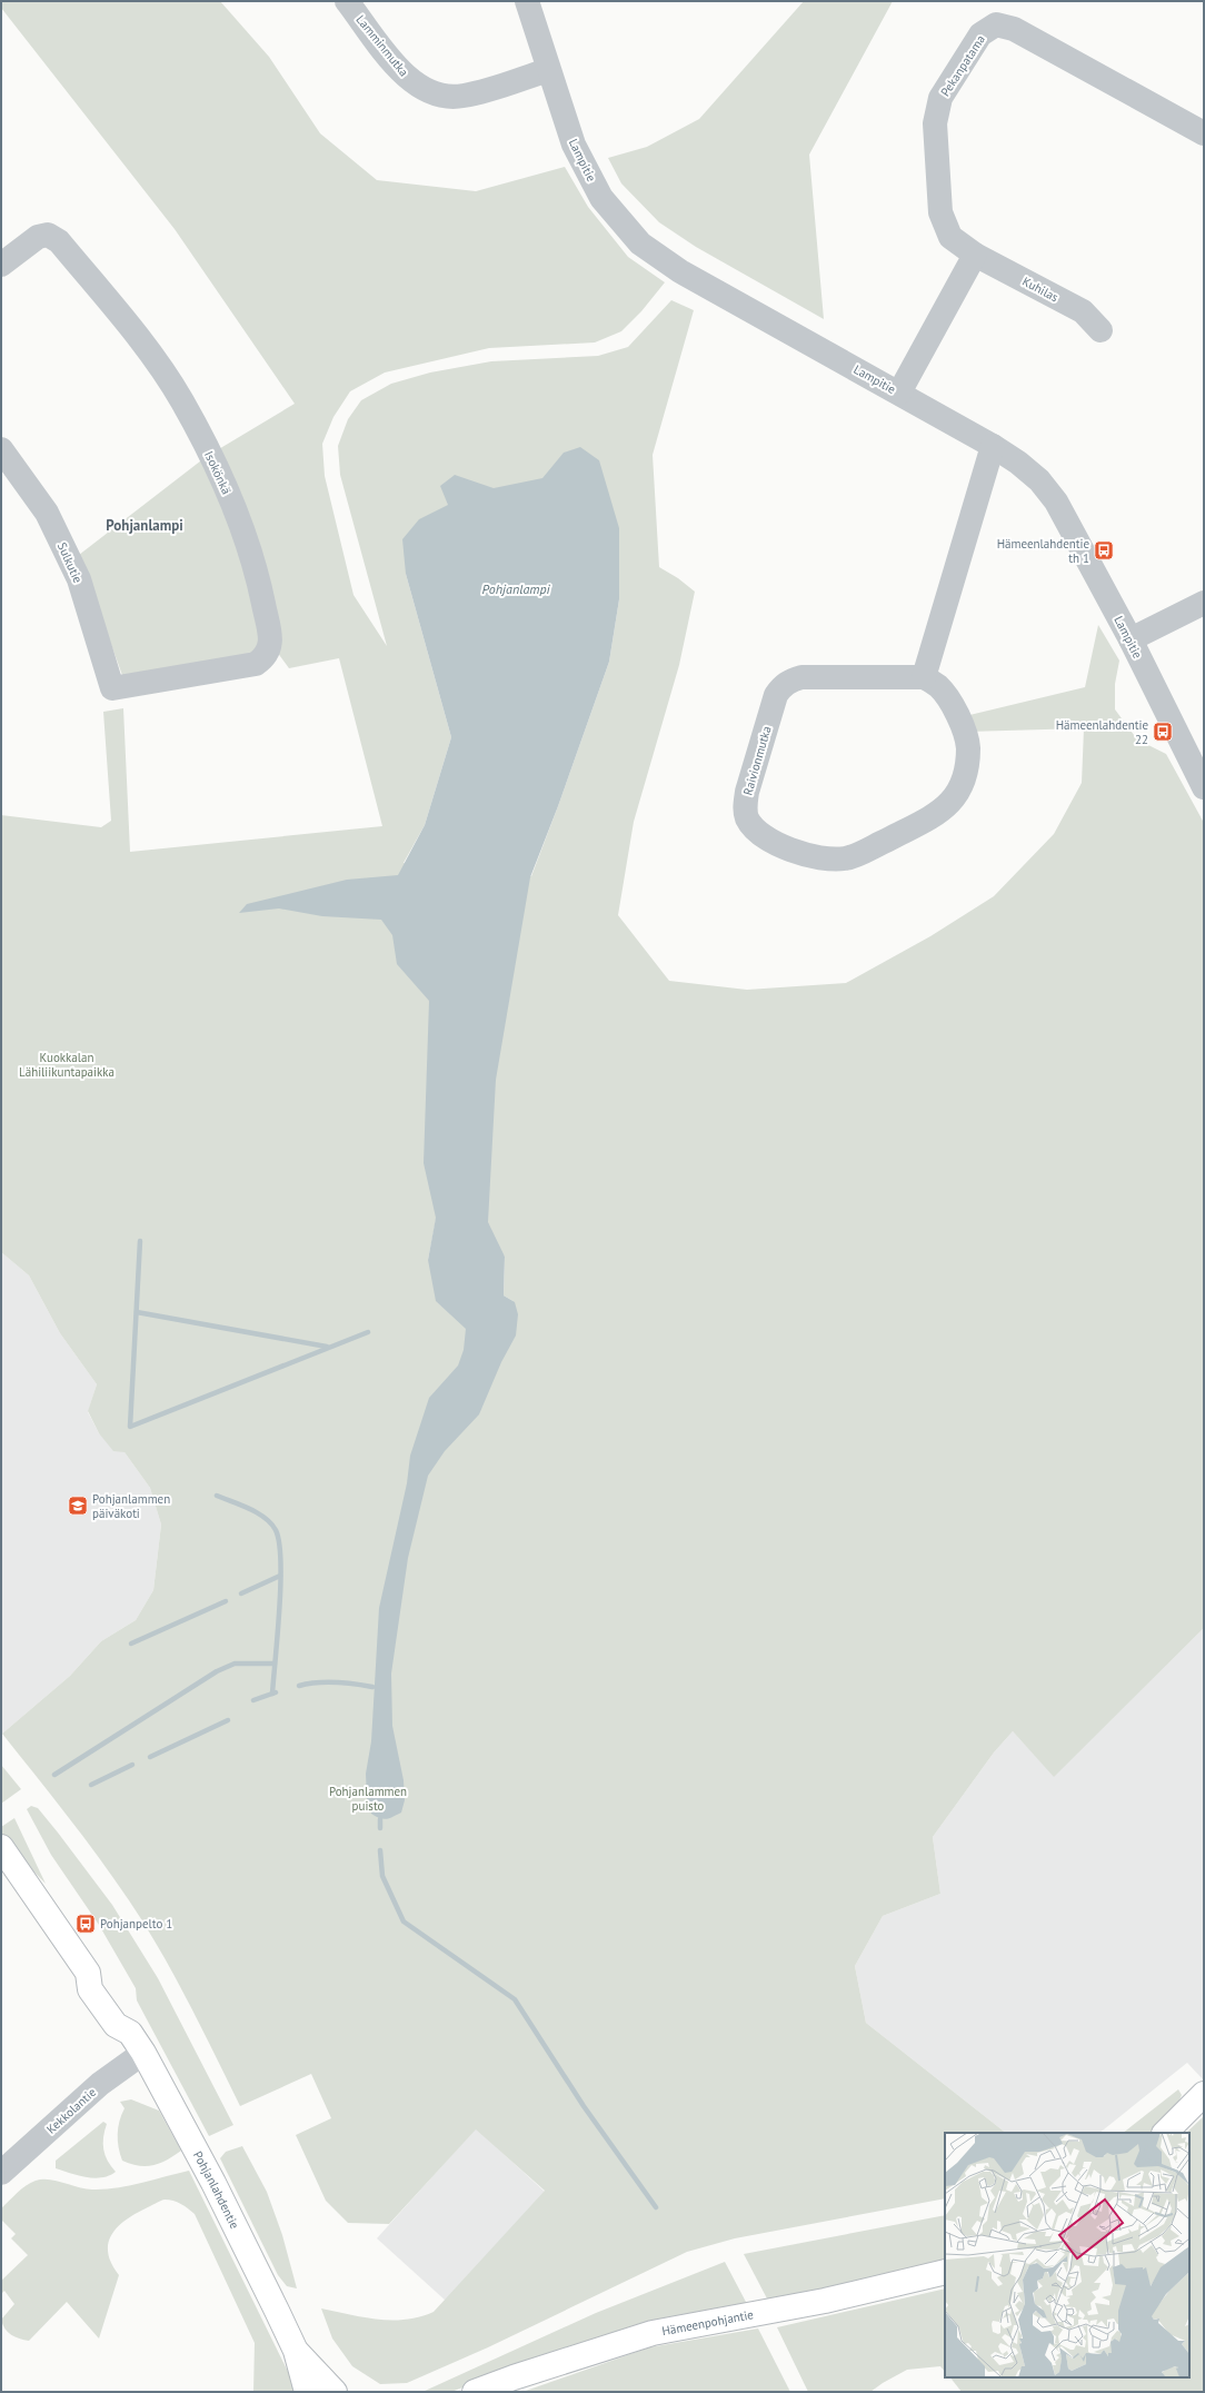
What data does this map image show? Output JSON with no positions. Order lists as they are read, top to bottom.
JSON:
{
  "streets": {
    "main road": ["Pohjanlahdentie", "Hämeenpohjantie"],
    "street": [
      "Lamminmutka",
      "Pekanpatama",
      "Lampitie",
      "Kuhilas",
      "Isokönkä",
      "Sulkutie",
      "Raivionmutka",
      "Kekkolantie"
    ]
  },
  "crossings": [
    ["Lamminmutka", "Lampitie"],
    ["Pekanpatama", "Kuhilas"],
    ["Isokönkä", "Sulkutie"],
    ["Kekkolantie", "Pohjanlahdentie"]
  ],
  "districts": ["Pohjanlampi"],
  "water": ["Pohjanlampi"],
  "parks": ["Kuokkalan Lähiliikuntapaikka", "Pohjanlammen puisto"],
  "places": {
    "bus stop": ["Hämeenlahdentie th 1", "Hämeenlahdentie 22", "Pohjanpelto 1"],
    "school or university": ["Pohjanlammen päiväkoti"]
  }
}
